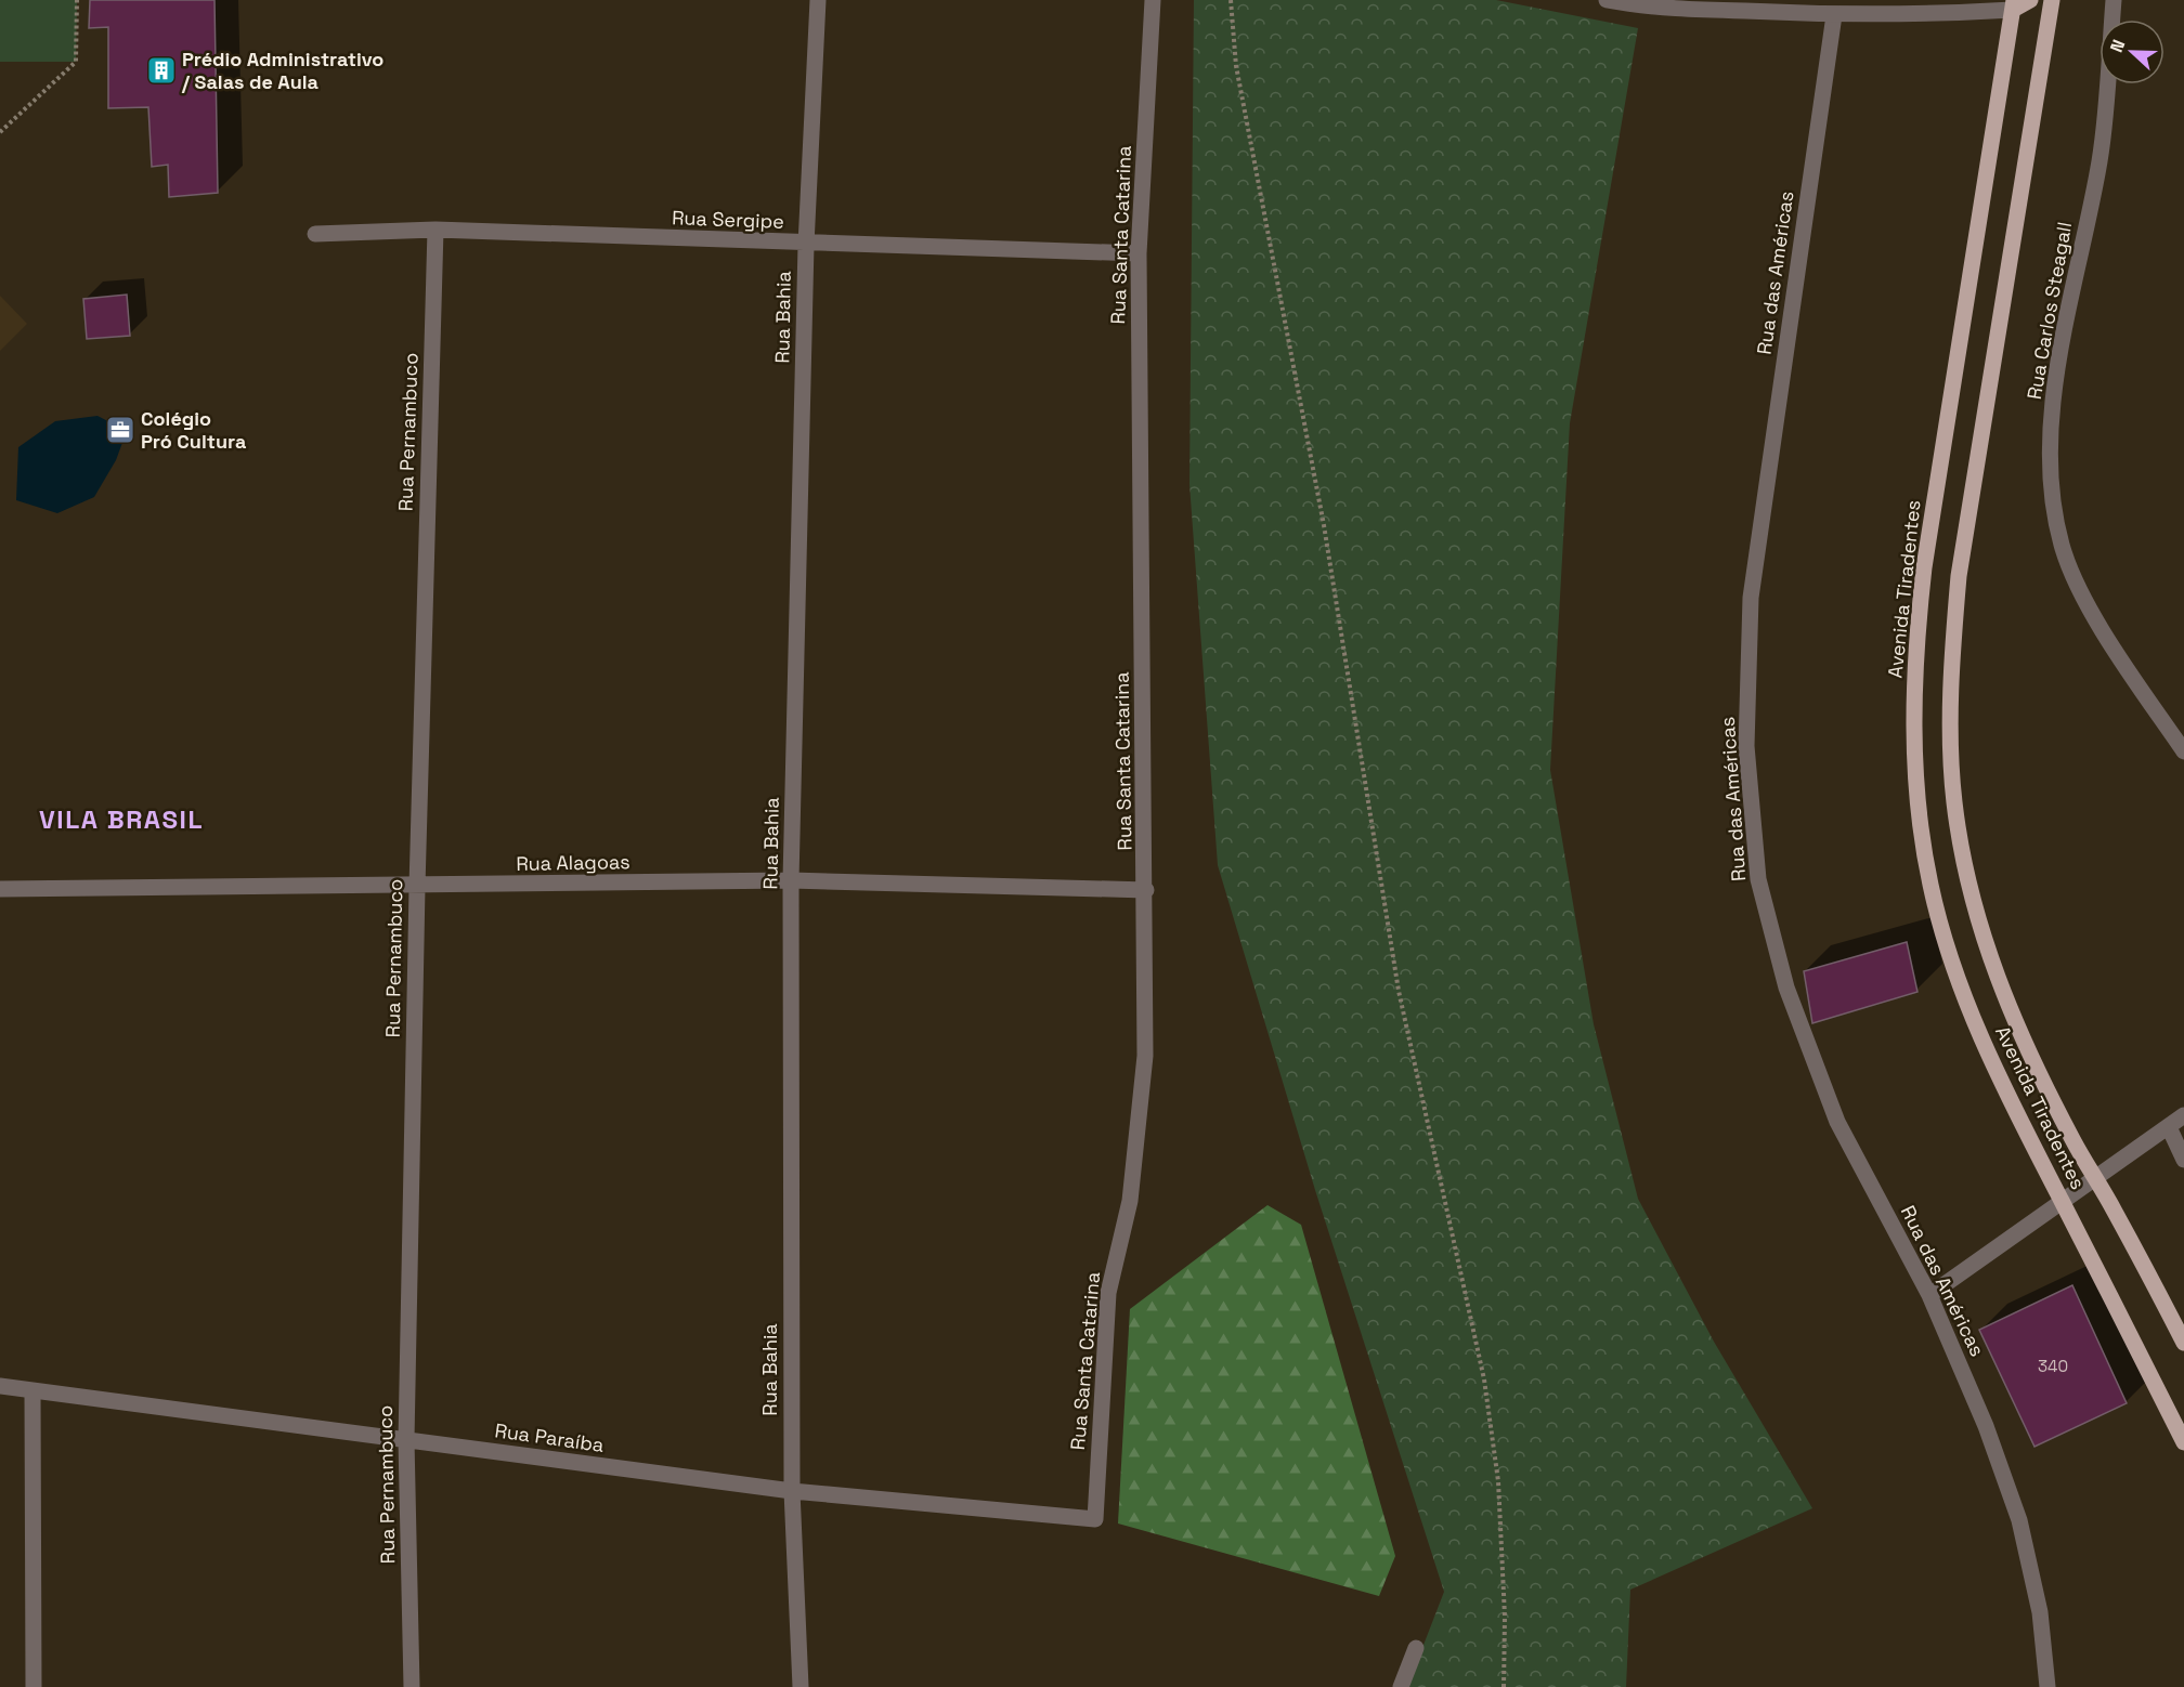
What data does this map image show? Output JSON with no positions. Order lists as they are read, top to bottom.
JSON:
{
  "streets": {
    "main road": ["Avenida Tiradentes"],
    "street": [
      "Rua Sergipe",
      "Rua Santa Catarina",
      "Rua das Américas",
      "Rua Carlos Steagall",
      "Rua Bahia",
      "Rua Pernambuco",
      "Rua Alagoas",
      "Rua Paraíba"
    ]
  },
  "crossings": [
    ["Rua Sergipe", "Rua Santa Catarina"],
    ["Rua Sergipe", "Rua Bahia"],
    ["Rua Sergipe", "Rua Pernambuco"],
    ["Rua Santa Catarina", "Rua Alagoas"],
    ["Rua Santa Catarina", "Rua Paraíba"],
    ["Rua Bahia", "Rua Alagoas"],
    ["Rua Bahia", "Rua Paraíba"],
    ["Rua Pernambuco", "Rua Alagoas"],
    ["Rua Pernambuco", "Rua Paraíba"]
  ],
  "districts": ["VILA BRASIL"],
  "places": {
    "building": ["Prédio Administrativo / Salas de Aula"],
    "office": ["Colégio Pró Cultura"]
  },
  "house_numbers": ["340"],
  "north": "left"
}
